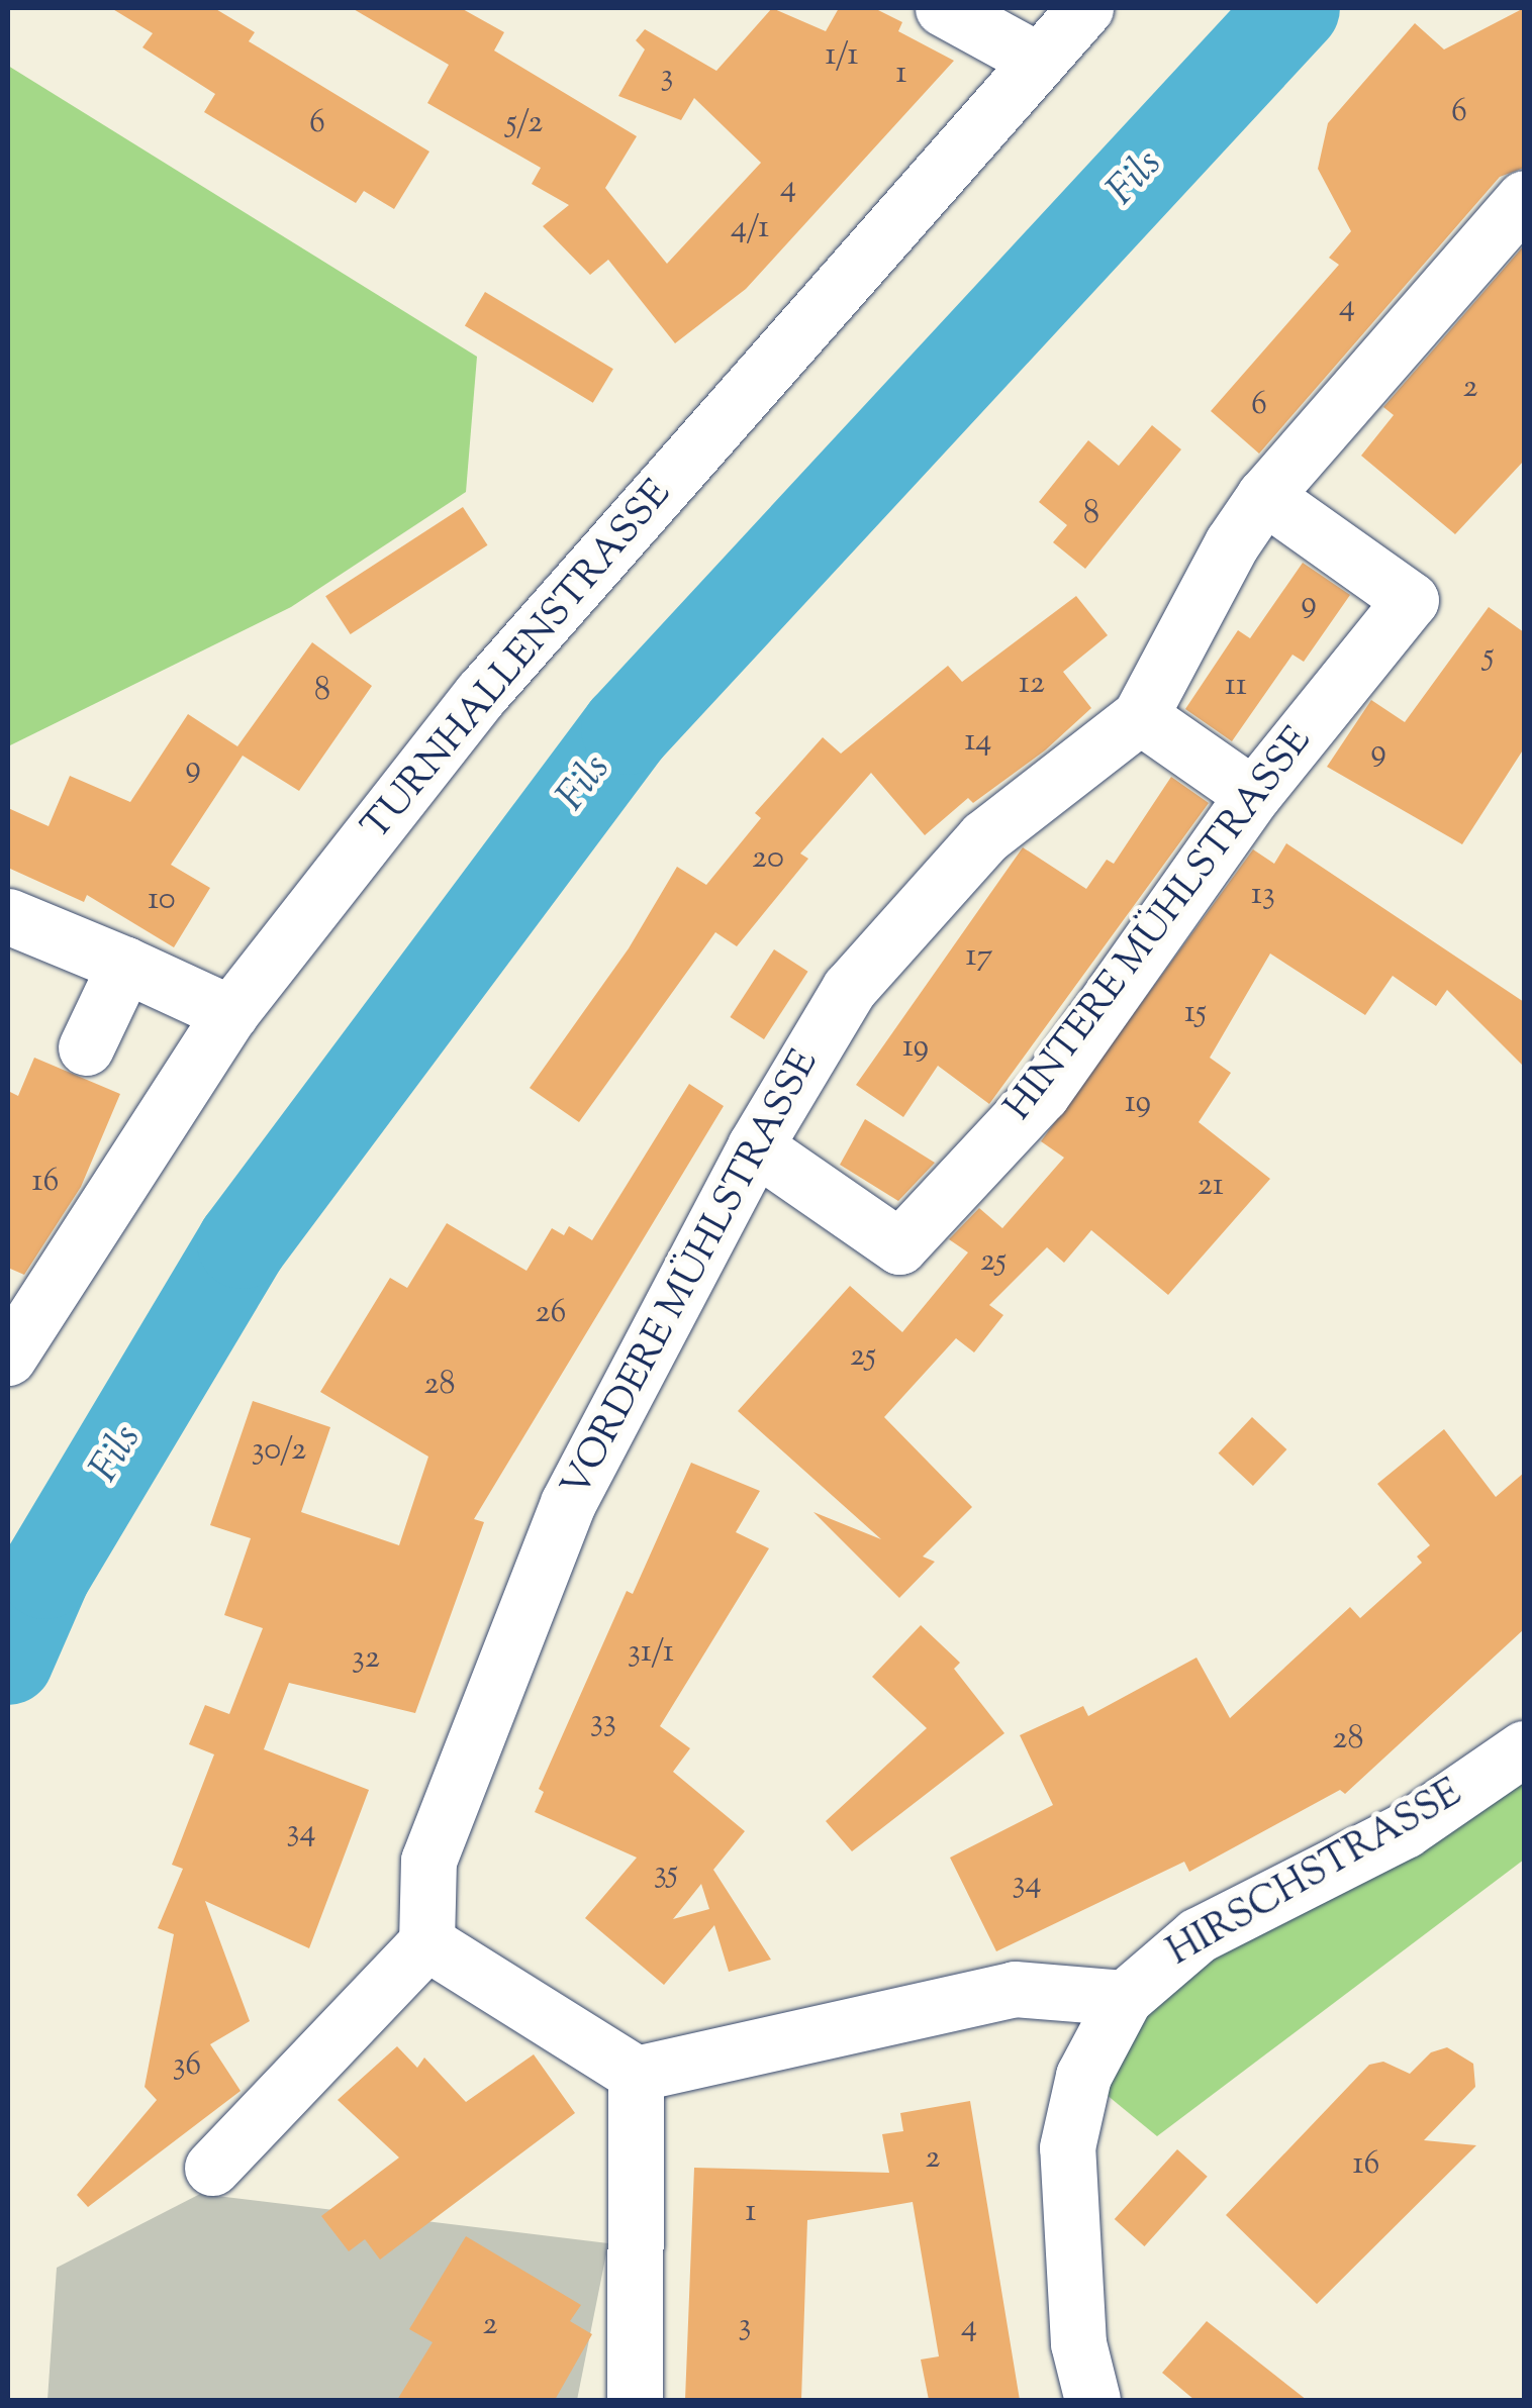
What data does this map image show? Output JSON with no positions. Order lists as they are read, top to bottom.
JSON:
{
  "streets": {
    "street": [
      "TURNHALLENSTRASSE",
      "HINTERE MÜHLSTRASSE",
      "VORDERE MÜHLSTRASSE",
      "HIRSCHSTRASSE"
    ]
  },
  "crossings": [
    ["HINTERE MÜHLSTRASSE", "VORDERE MÜHLSTRASSE"]
  ],
  "water": ["Fils"],
  "house_numbers": [
    "1/1",
    "1",
    "3",
    "6",
    "6",
    "5/2",
    "4",
    "4/1",
    "4",
    "2",
    "6",
    "8",
    "9",
    "5",
    "12",
    "11",
    "8",
    "14",
    "9",
    "9",
    "20",
    "13",
    "10",
    "17",
    "15",
    "19",
    "19",
    "16",
    "21",
    "25",
    "26",
    "25",
    "28",
    "30/2",
    "31/1",
    "32",
    "33",
    "28",
    "34",
    "35",
    "34",
    "36",
    "2",
    "16",
    "1",
    "2",
    "3",
    "4"
  ]
}
